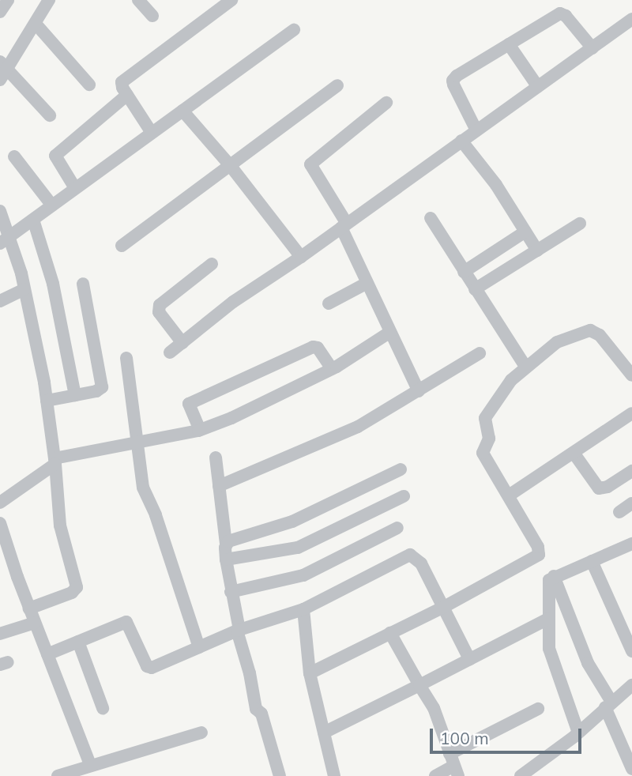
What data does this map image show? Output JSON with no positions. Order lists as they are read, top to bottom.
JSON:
{
  "scale_bar": "100 m"
}
